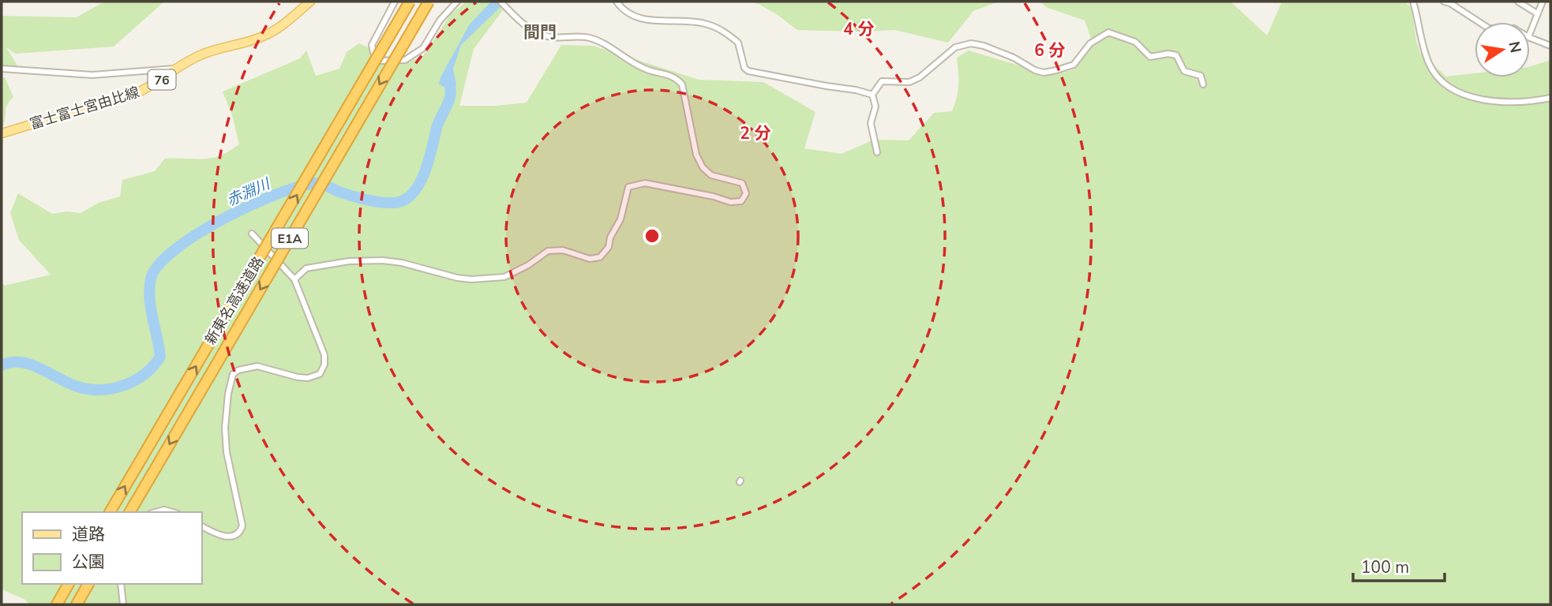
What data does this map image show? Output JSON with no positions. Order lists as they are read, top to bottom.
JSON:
{
  "streets": {
    "highway": ["E1A", "新東名高速道路"],
    "main road": ["76", "富士富士宮由比線"]
  },
  "districts": ["間門"],
  "water": ["赤淵川"],
  "legend": ["道路", "公園"],
  "scale_bar": "100 m",
  "north": "right",
  "rings": ["4 分", "6 分", "2 分"]
}
